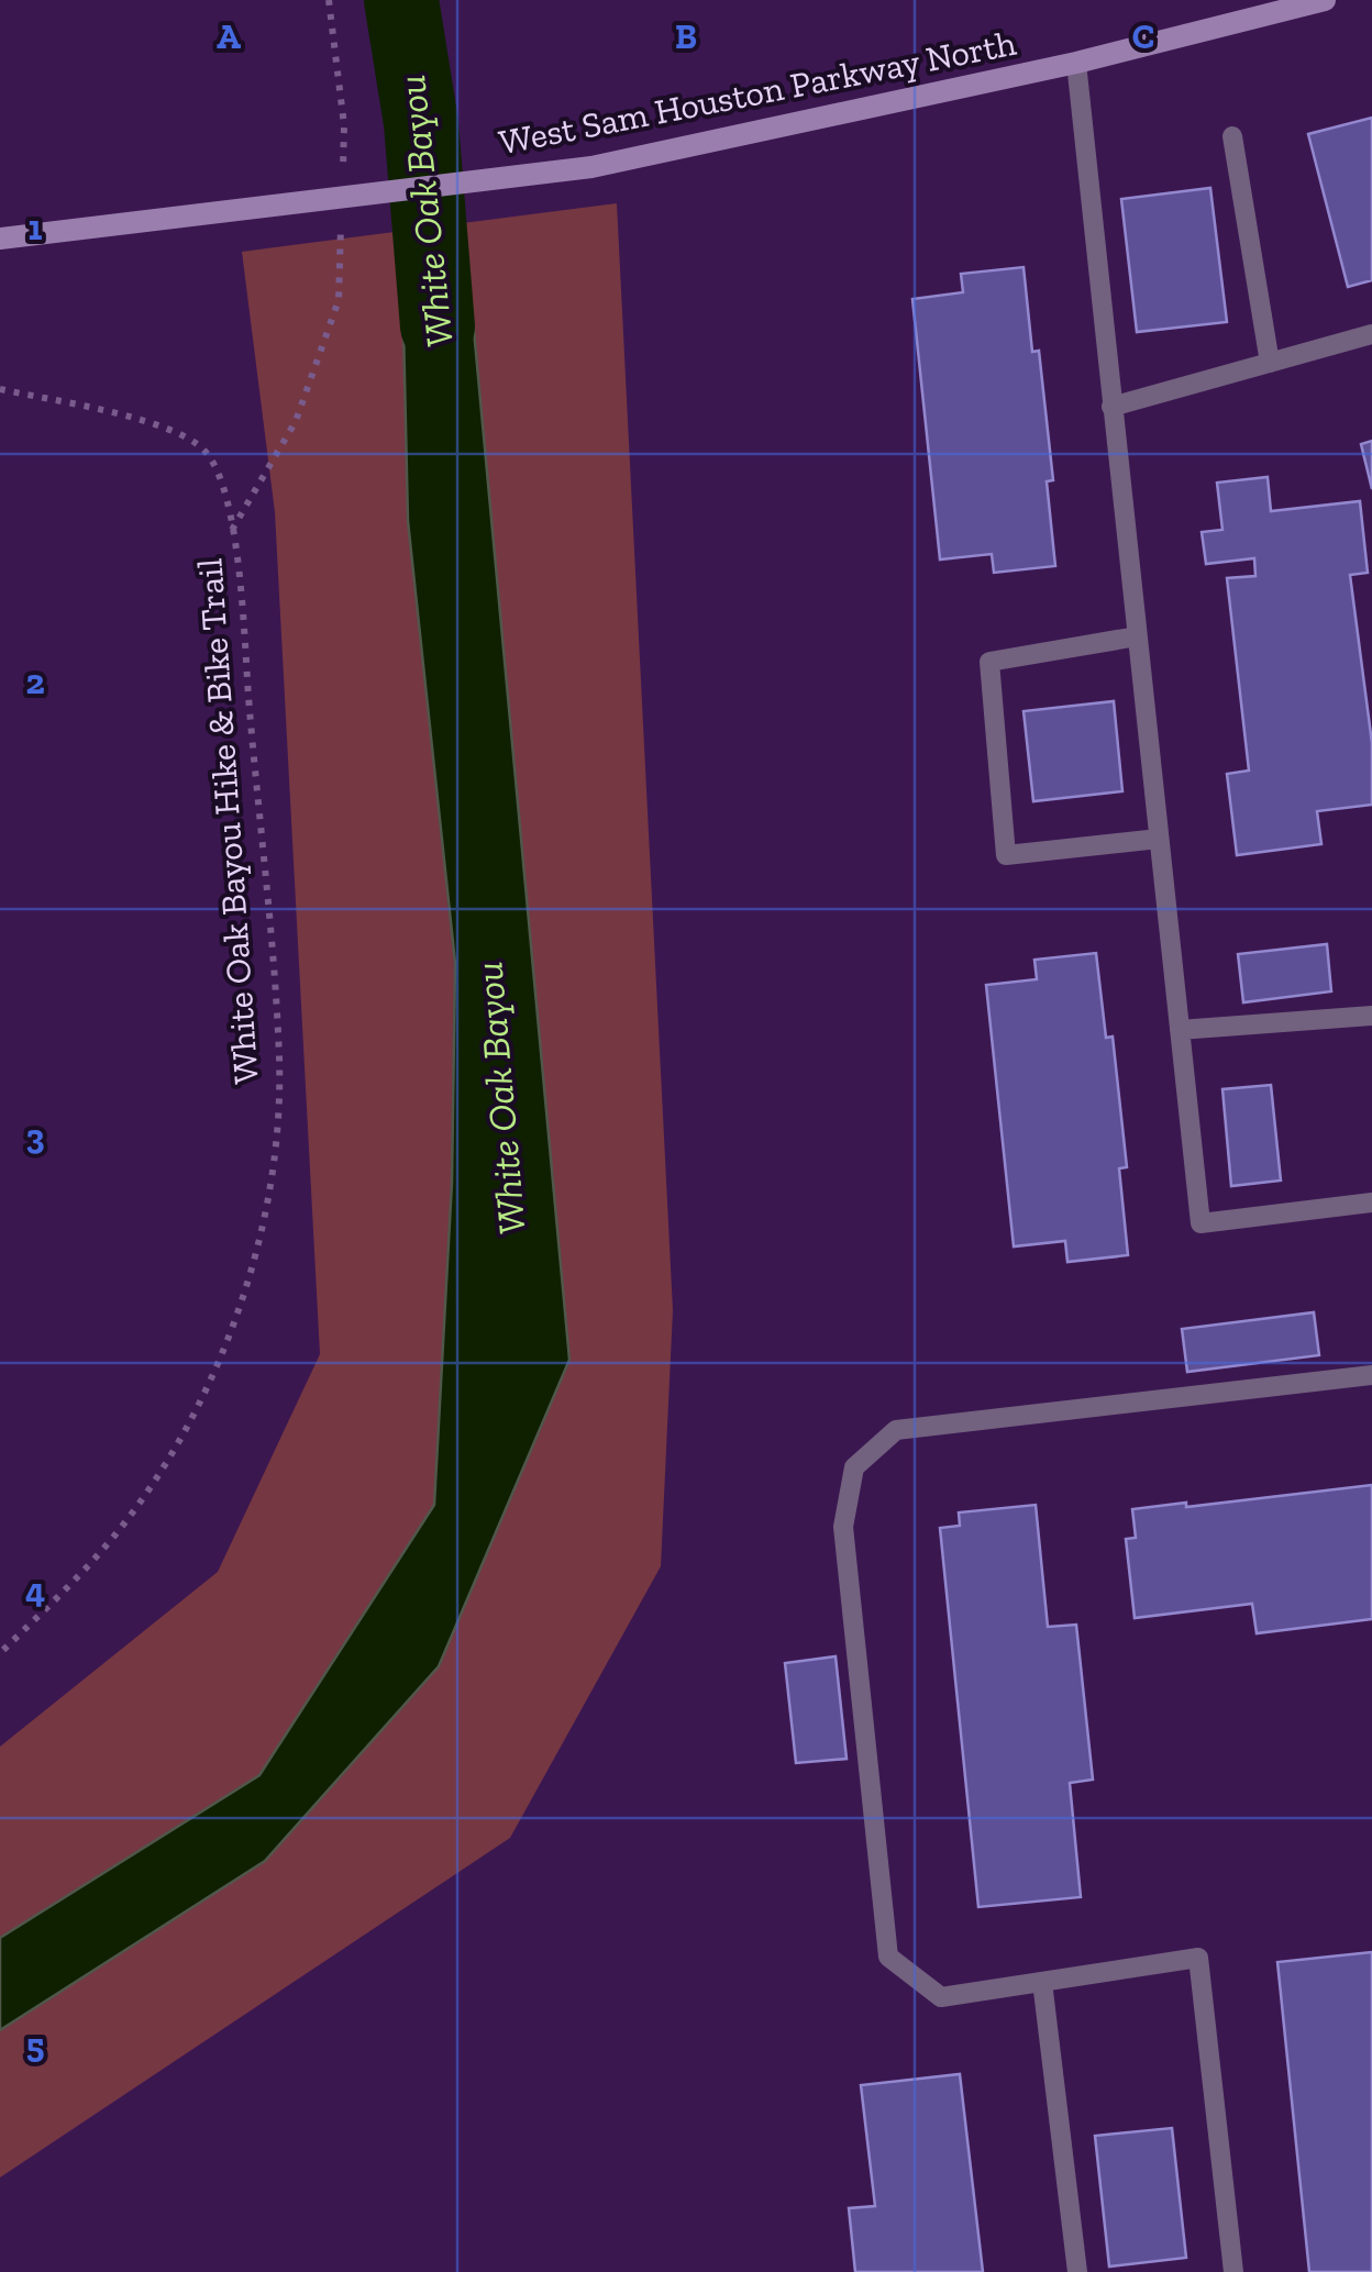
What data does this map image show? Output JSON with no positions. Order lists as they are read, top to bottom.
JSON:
{
  "streets": {
    "main road": ["West Sam Houston Parkway North"],
    "path": ["White Oak Bayou Hike & Bike Trail"]
  },
  "water": ["White Oak Bayou"],
  "grid": {
    "columns": ["A", "B", "C"],
    "rows": [
      "1",
      "2",
      "3",
      "4",
      "5"
    ]
  }
}
